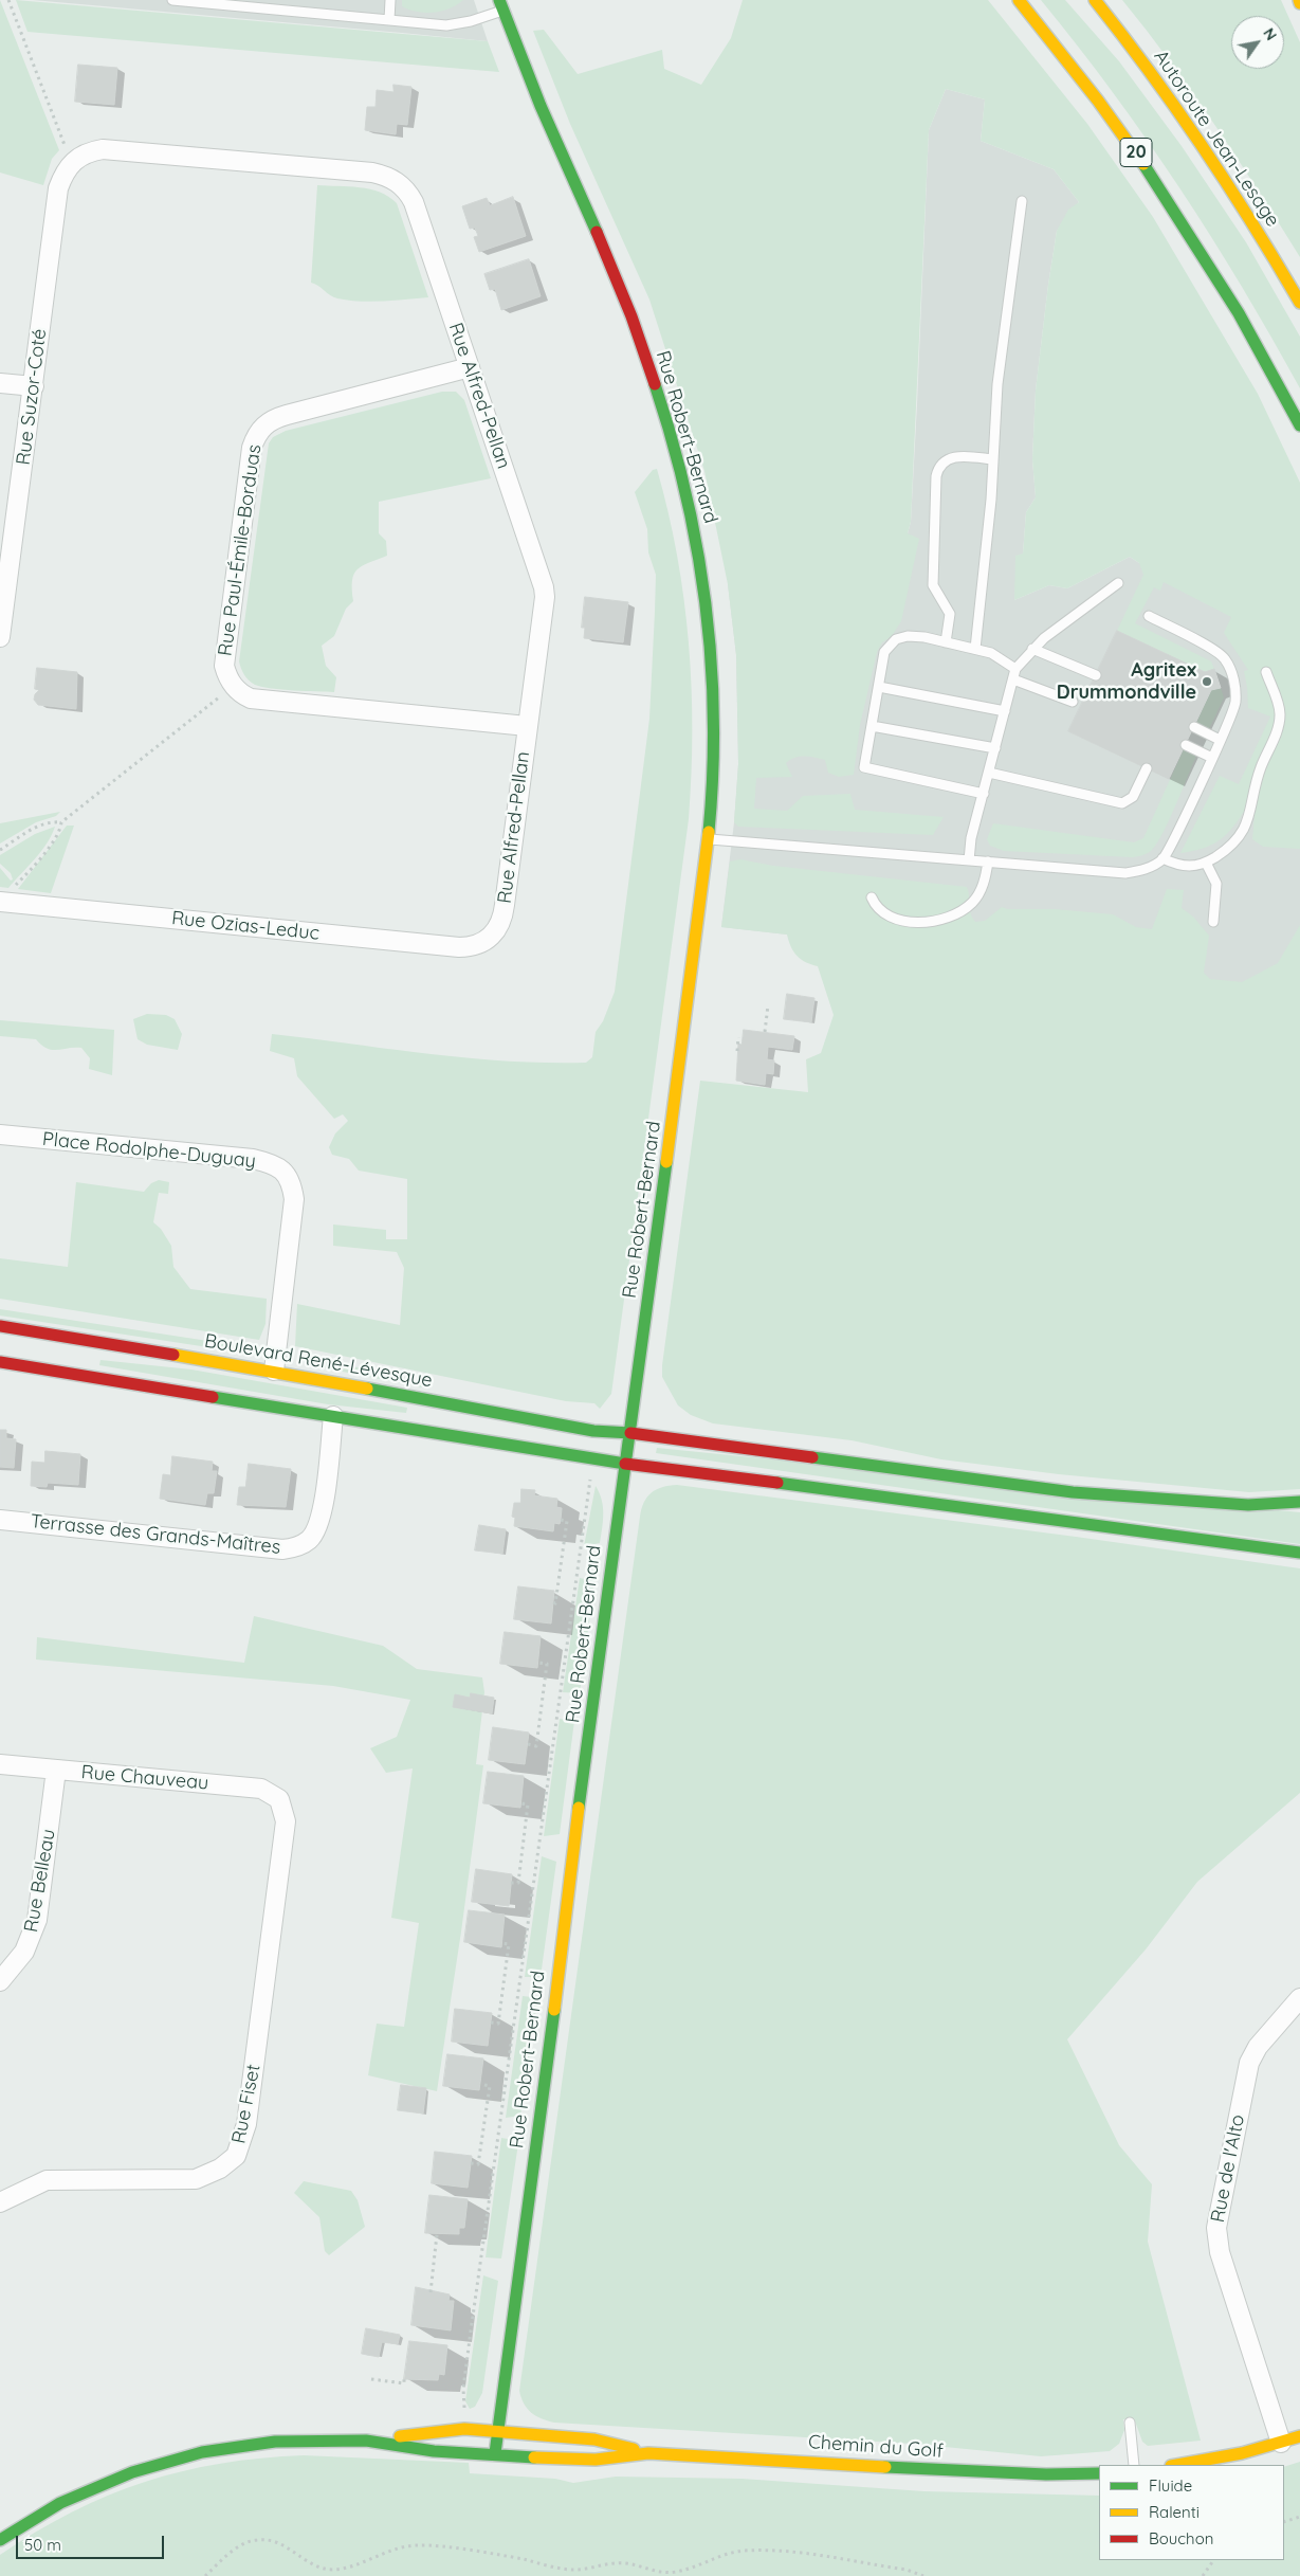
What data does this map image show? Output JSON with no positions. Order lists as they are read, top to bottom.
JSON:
{
  "streets": {
    "main road": [
      "Autoroute Jean-Lesage",
      "20",
      "Rue Robert-Bernard",
      "Boulevard René-Lévesque",
      "Chemin du Golf"
    ],
    "street": [
      "Rue Alfred-Pellan",
      "Rue Suzor-Coté",
      "Rue Paul-Émile-Borduas",
      "Rue Ozias-Leduc",
      "Place Rodolphe-Duguay",
      "Terrasse des Grands-Maîtres",
      "Rue Chauveau",
      "Rue Belleau",
      "Rue Fiset",
      "Rue de l'Alto"
    ]
  },
  "crossings": [
    ["Rue Alfred-Pellan", "Rue Suzor-Coté"],
    ["Rue Alfred-Pellan", "Rue Paul-Émile-Borduas"],
    ["Rue Alfred-Pellan", "Rue Ozias-Leduc"],
    ["Rue Robert-Bernard", "Boulevard René-Lévesque"],
    ["Place Rodolphe-Duguay", "Boulevard René-Lévesque"],
    ["Rue Chauveau", "Rue Belleau"],
    ["Rue Chauveau", "Rue Fiset"]
  ],
  "places": ["Agritex Drummondville"],
  "legend": ["Fluide", "Ralenti", "Bouchon"],
  "scale_bar": "50 m",
  "north": "top right"
}
